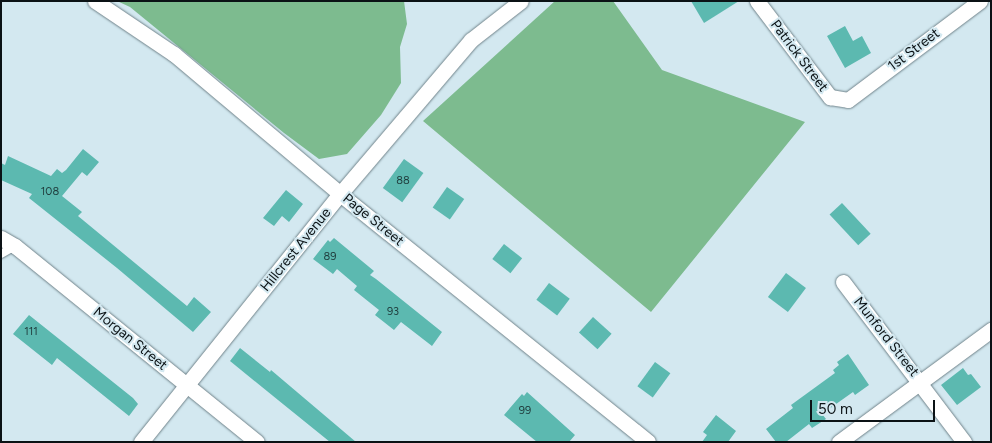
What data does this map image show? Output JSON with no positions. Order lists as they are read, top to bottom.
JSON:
{
  "streets": {
    "street": [
      "1st Street",
      "Patrick Street",
      "Page Street",
      "Hillcrest Avenue",
      "Munford Street",
      "Morgan Street"
    ]
  },
  "crossings": [
    ["1st Street", "Patrick Street"],
    ["Page Street", "Hillcrest Avenue"],
    ["Hillcrest Avenue", "Morgan Street"]
  ],
  "house_numbers": [
    "88",
    "108",
    "89",
    "93",
    "111",
    "99"
  ],
  "scale_bar": "50 m"
}
